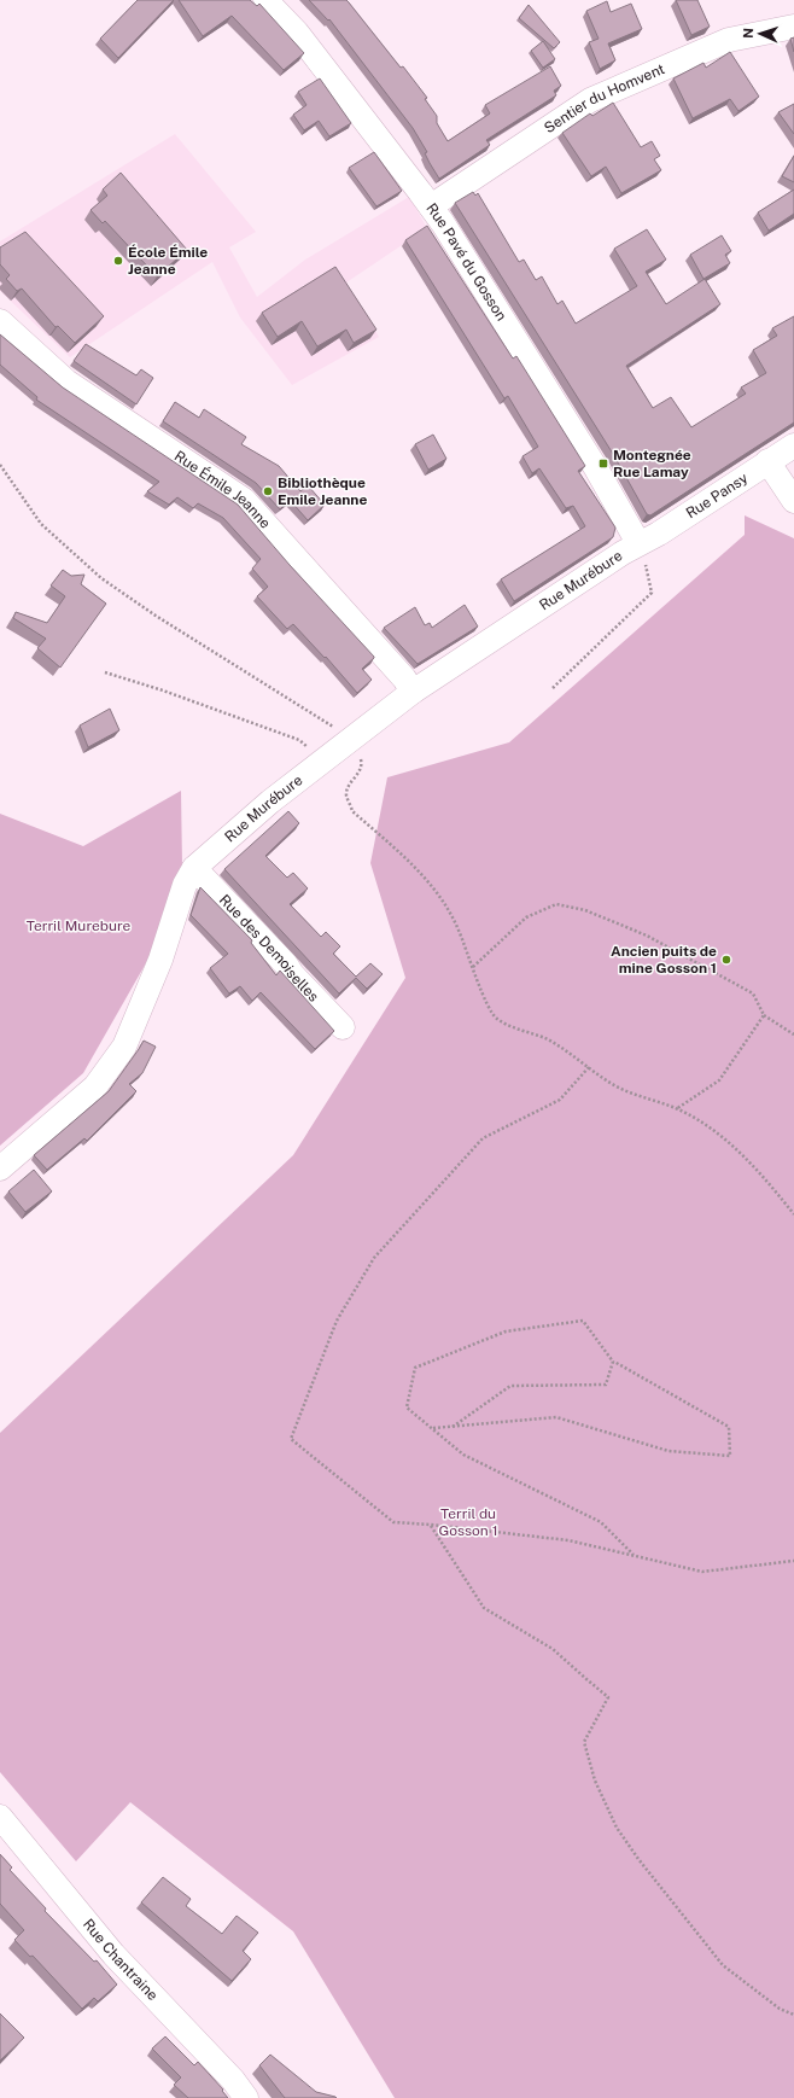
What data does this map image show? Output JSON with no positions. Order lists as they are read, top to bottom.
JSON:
{
  "streets": {
    "street": [
      "Sentier du Homvent",
      "Rue Pavé du Gosson",
      "Rue Émile Jeanne",
      "Rue Pansy",
      "Rue Murébure",
      "Rue des Demoiselles",
      "Rue Chantraine"
    ]
  },
  "crossings": [
    ["Sentier du Homvent", "Rue Pavé du Gosson"],
    ["Rue Pavé du Gosson", "Rue Pansy"],
    ["Rue Pavé du Gosson", "Rue Murébure"],
    ["Rue Émile Jeanne", "Rue Murébure"],
    ["Rue Pansy", "Rue Murébure"],
    ["Rue Murébure", "Rue des Demoiselles"]
  ],
  "parks": ["Terril Murebure", "Terril du Gosson 1"],
  "places": {
    "other": ["École Émile Jeanne", "Bibliothèque Emile Jeanne", "Ancien puits de mine Gosson 1"],
    "transit": ["Montegnée Rue Lamay"]
  },
  "north": "left"
}
